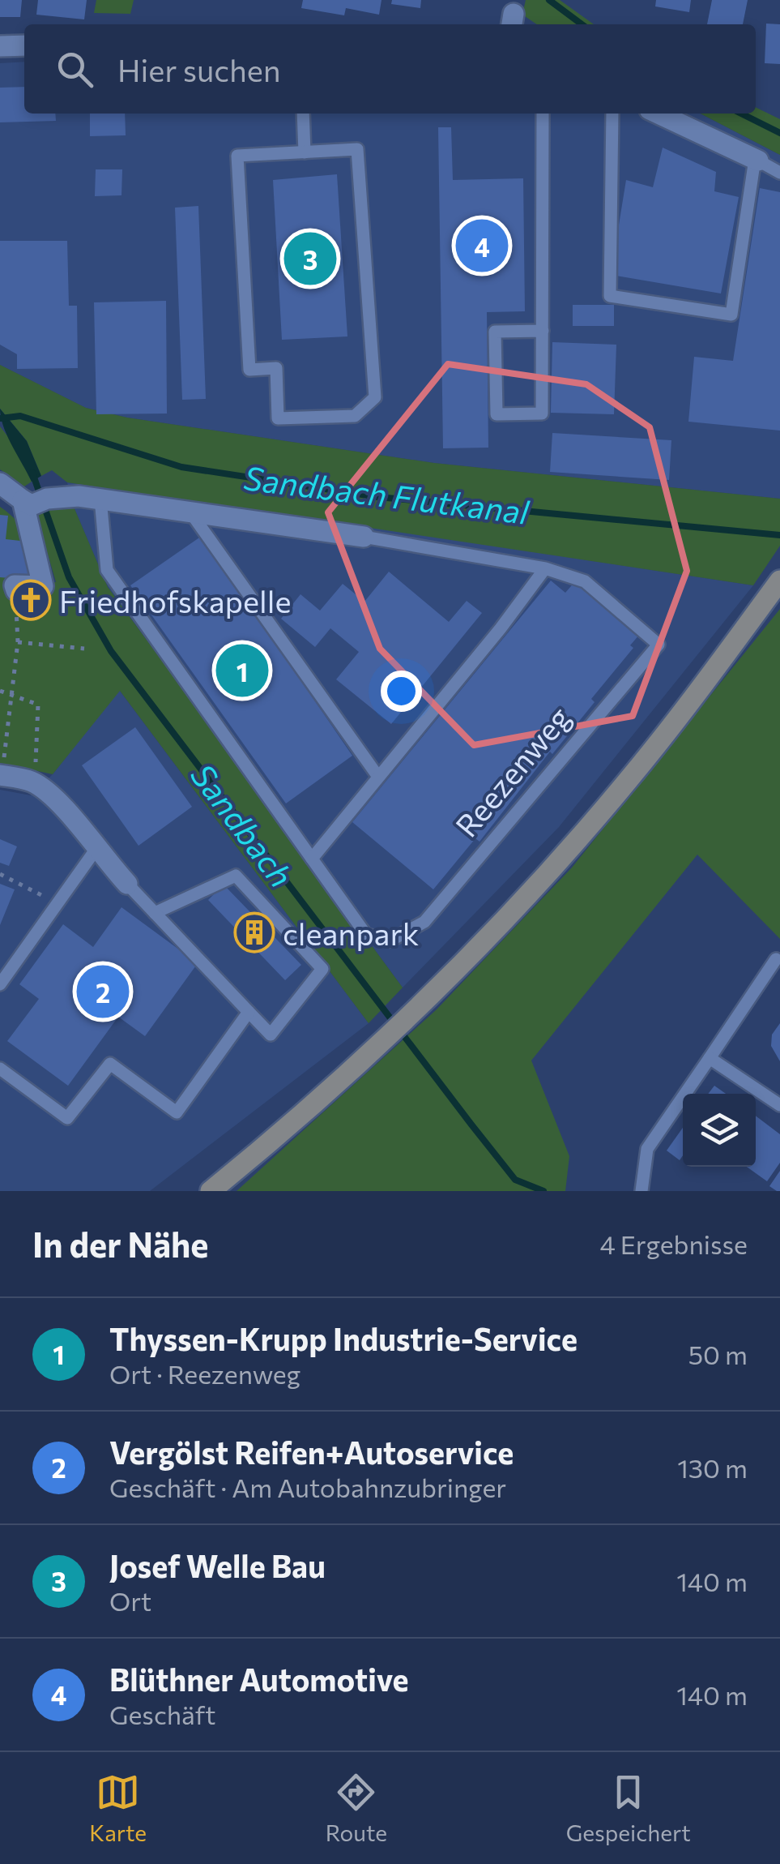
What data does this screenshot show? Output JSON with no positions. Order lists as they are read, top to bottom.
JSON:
{
  "streets": {
    "street": ["Reezenweg"]
  },
  "water": ["Sandbach Flutkanal", "Sandbach"],
  "places": {
    "church": ["Friedhofskapelle"],
    "building": ["cleanpark"]
  },
  "page": {
    "search": "Hier suchen",
    "pins": [
      "4",
      "3",
      "1",
      "2"
    ],
    "heading": ["In der Nähe", "4 Ergebnisse"],
    "list": [
      {
        "mark": "1",
        "name": "Thyssen-Krupp Industrie-Service",
        "note": "Ort · Reezenweg",
        "value": "50 m"
      },
      {
        "mark": "2",
        "name": "Vergölst Reifen+Autoservice",
        "note": "Geschäft · Am Autobahnzubringer",
        "value": "130 m"
      },
      {
        "mark": "3",
        "name": "Josef Welle Bau",
        "note": "Ort",
        "value": "140 m"
      },
      {
        "mark": "4",
        "name": "Blüthner Automotive",
        "note": "Geschäft",
        "value": "140 m"
      }
    ],
    "nav": ["Karte", "Route", "Gespeichert"]
  }
}
